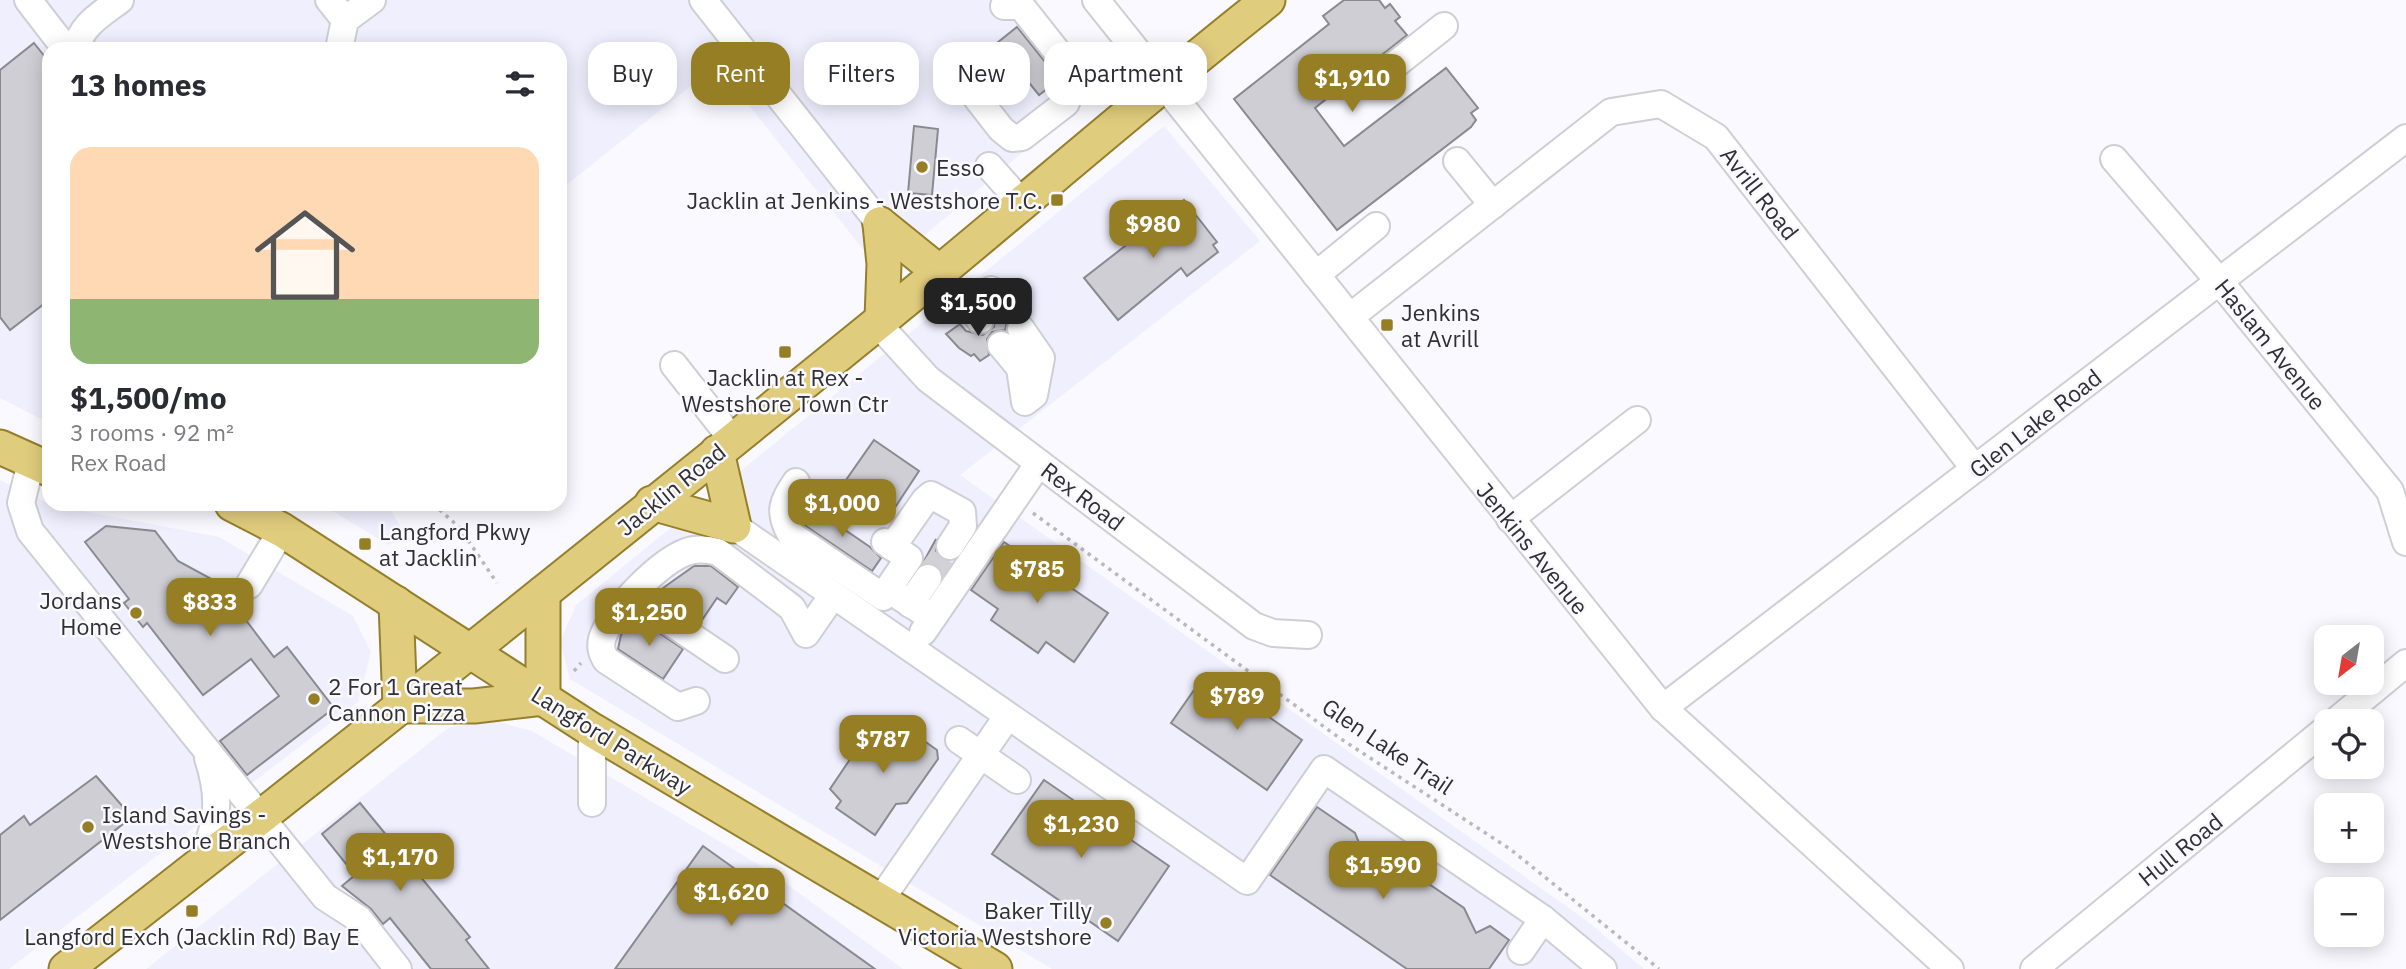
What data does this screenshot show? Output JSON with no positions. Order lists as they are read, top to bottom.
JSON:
{
  "streets": {
    "main road": ["Jacklin Road", "Langford Parkway"],
    "street": [
      "Avrill Road",
      "Haslam Avenue",
      "Glen Lake Road",
      "Rex Road",
      "Jenkins Avenue",
      "Hull Road"
    ],
    "path": ["Glen Lake Trail"]
  },
  "crossings": [
    ["Avrill Road", "Glen Lake Road"],
    ["Avrill Road", "Jenkins Avenue"],
    ["Haslam Avenue", "Glen Lake Road"],
    ["Glen Lake Road", "Jenkins Avenue"],
    ["Jacklin Road", "Rex Road"],
    ["Jacklin Road", "Langford Parkway"]
  ],
  "places": {
    "other": [
      "Esso",
      "Jordans Home",
      "2 For 1 Great Cannon Pizza",
      "Island Savings - Westshore Branch",
      "Baker Tilly Victoria Westshore"
    ],
    "transit": [
      "Jacklin at Jenkins - Westshore T.C.",
      "Jenkins at Avrill",
      "Jacklin at Rex - Westshore Town Ctr",
      "Langford Pkwy at Jacklin",
      "Langford Exch (Jacklin Rd) Bay E"
    ]
  },
  "north": "bottom left",
  "page": {
    "chip": [
      "Buy",
      "Rent",
      "Filters",
      "New",
      "Apartment"
    ],
    "heading": "13 homes",
    "price": [
      "$1,910",
      "$980",
      "$1,500",
      "$1,000",
      "$785",
      "$833",
      "$1,250",
      "$789",
      "$787",
      "$1,230",
      "$1,170",
      "$1,590",
      "$1,620"
    ],
    "list": [
      {
        "name": "$1,500/mo",
        "note": "3 rooms · 92 m² · Rex Road"
      }
    ],
    "map_buttons": ["+", "−"]
  }
}
